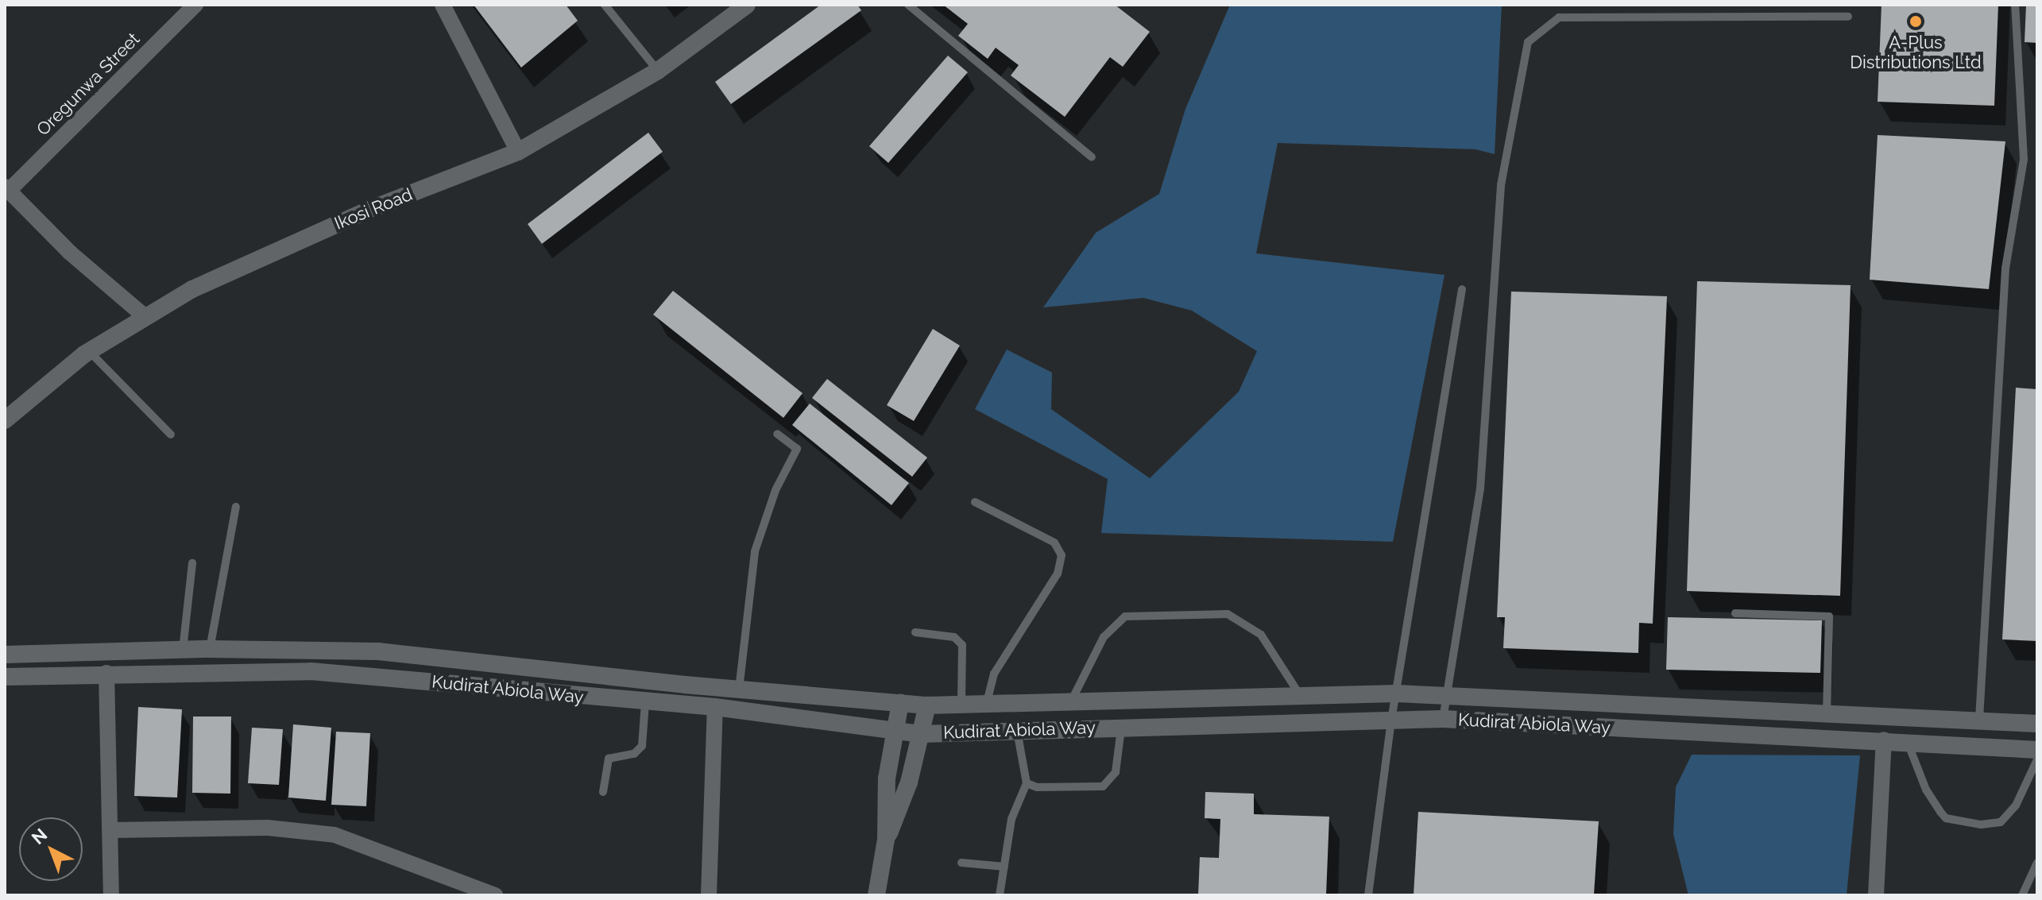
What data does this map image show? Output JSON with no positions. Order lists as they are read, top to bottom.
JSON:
{
  "streets": {
    "main road": ["Ikosi Road", "Kudirat Abiola Way"],
    "street": ["Oregunwa Street"]
  },
  "places": ["A-Plus Distributions Ltd"],
  "north": "top left"
}
